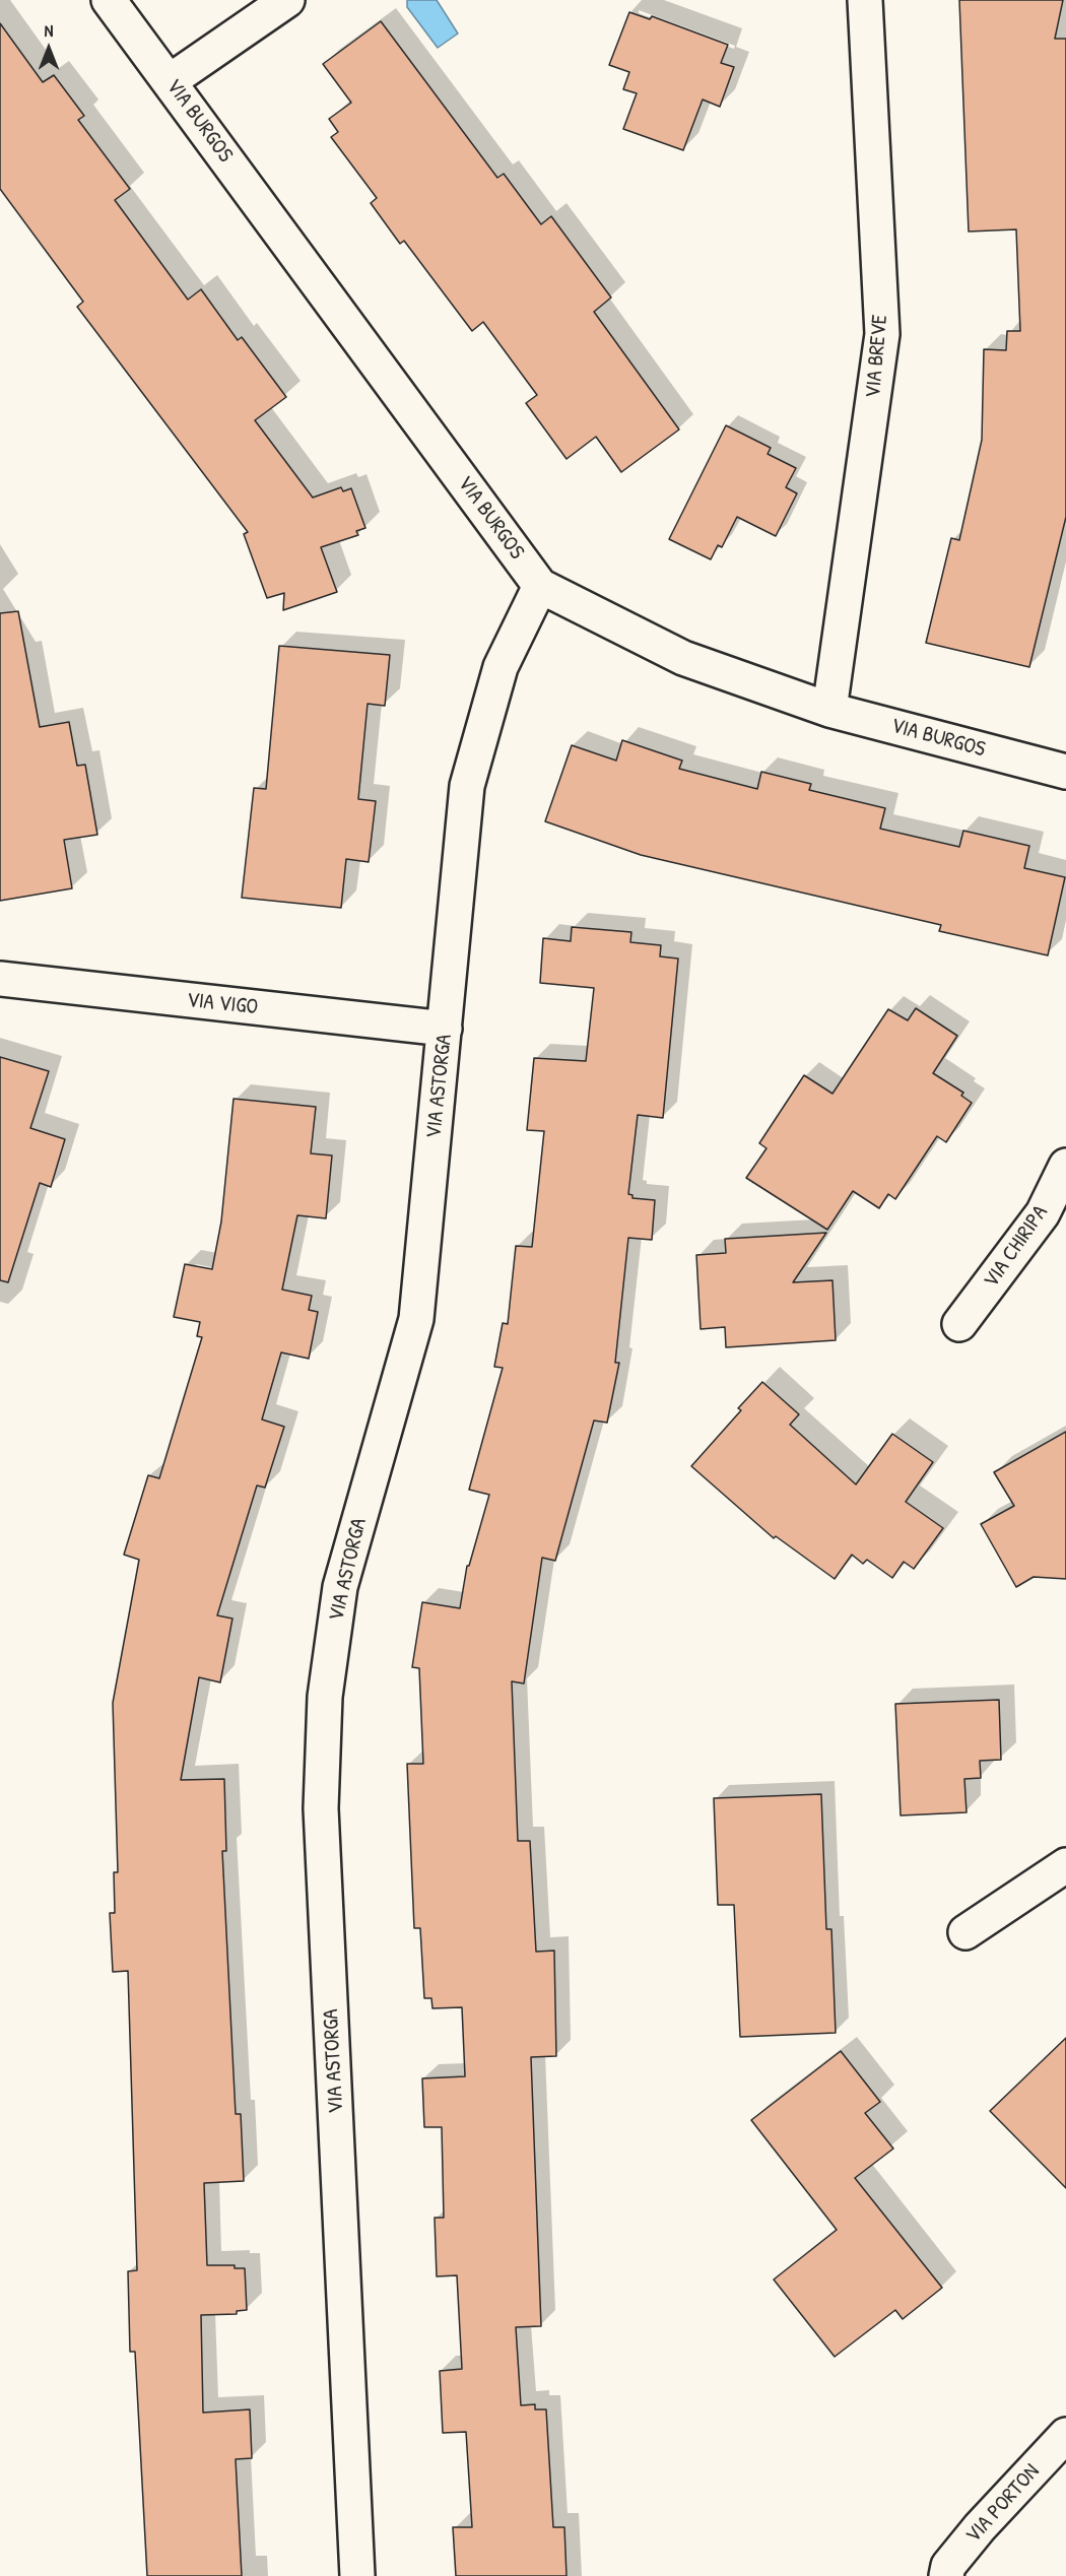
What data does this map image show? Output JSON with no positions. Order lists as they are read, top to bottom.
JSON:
{
  "streets": {
    "street": [
      "VIA BURGOS",
      "VIA BREVE",
      "VIA VIGO",
      "VIA ASTORGA",
      "VIA CHIRIPA",
      "VIA PORTON"
    ]
  },
  "crossings": [
    ["VIA BURGOS", "VIA BREVE"],
    ["VIA BURGOS", "VIA ASTORGA"],
    ["VIA VIGO", "VIA ASTORGA"]
  ],
  "north": "top"
}
